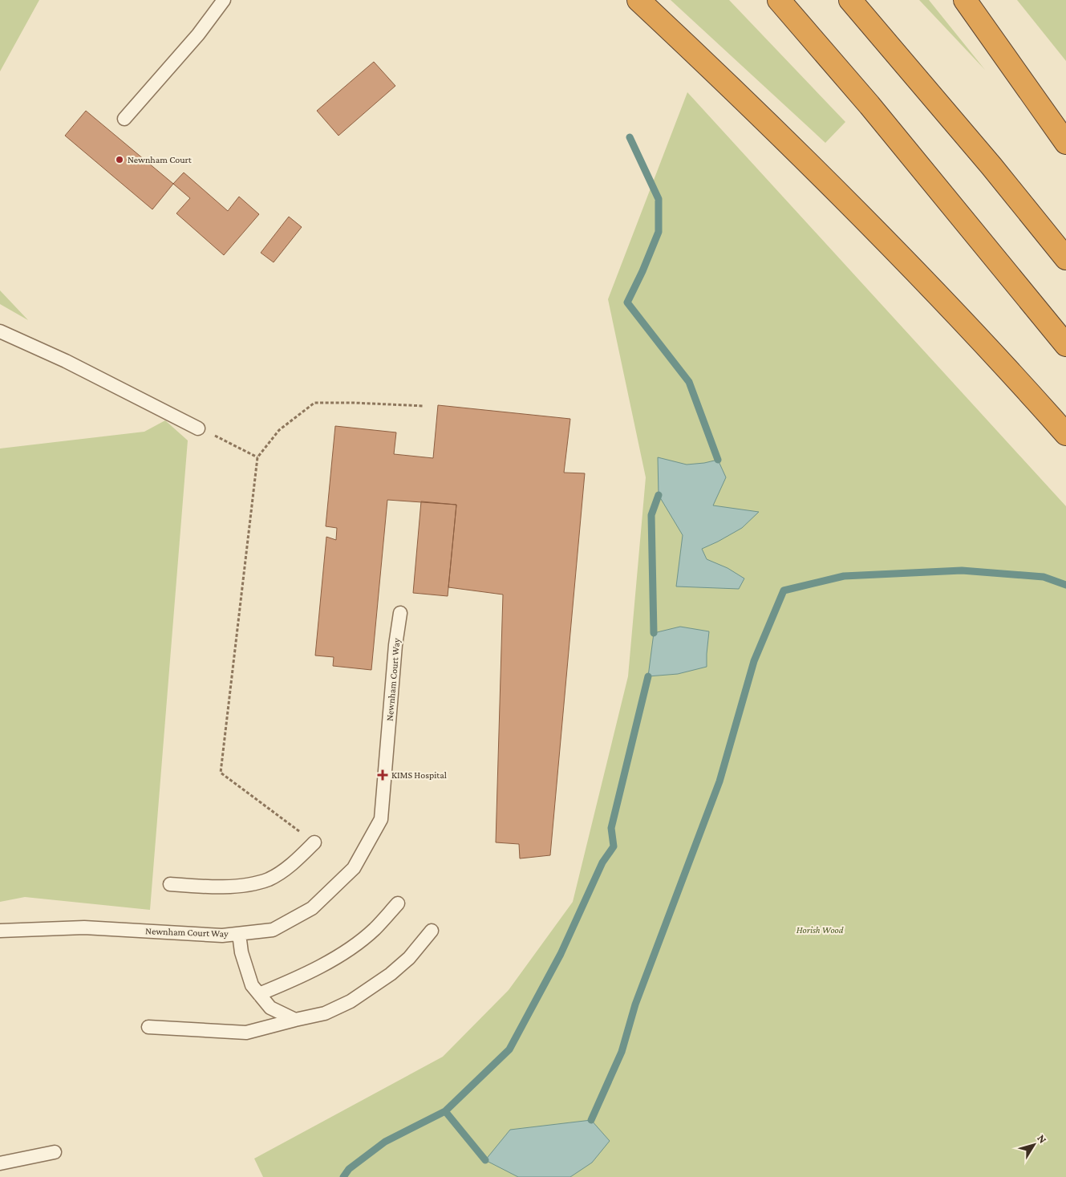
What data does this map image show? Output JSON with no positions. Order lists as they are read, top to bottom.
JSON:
{
  "streets": {
    "lane": ["Newnham Court Way"]
  },
  "parks": ["Horish Wood"],
  "places": {
    "other": ["Newnham Court"],
    "health": ["KIMS Hospital"]
  },
  "north": "top right"
}
